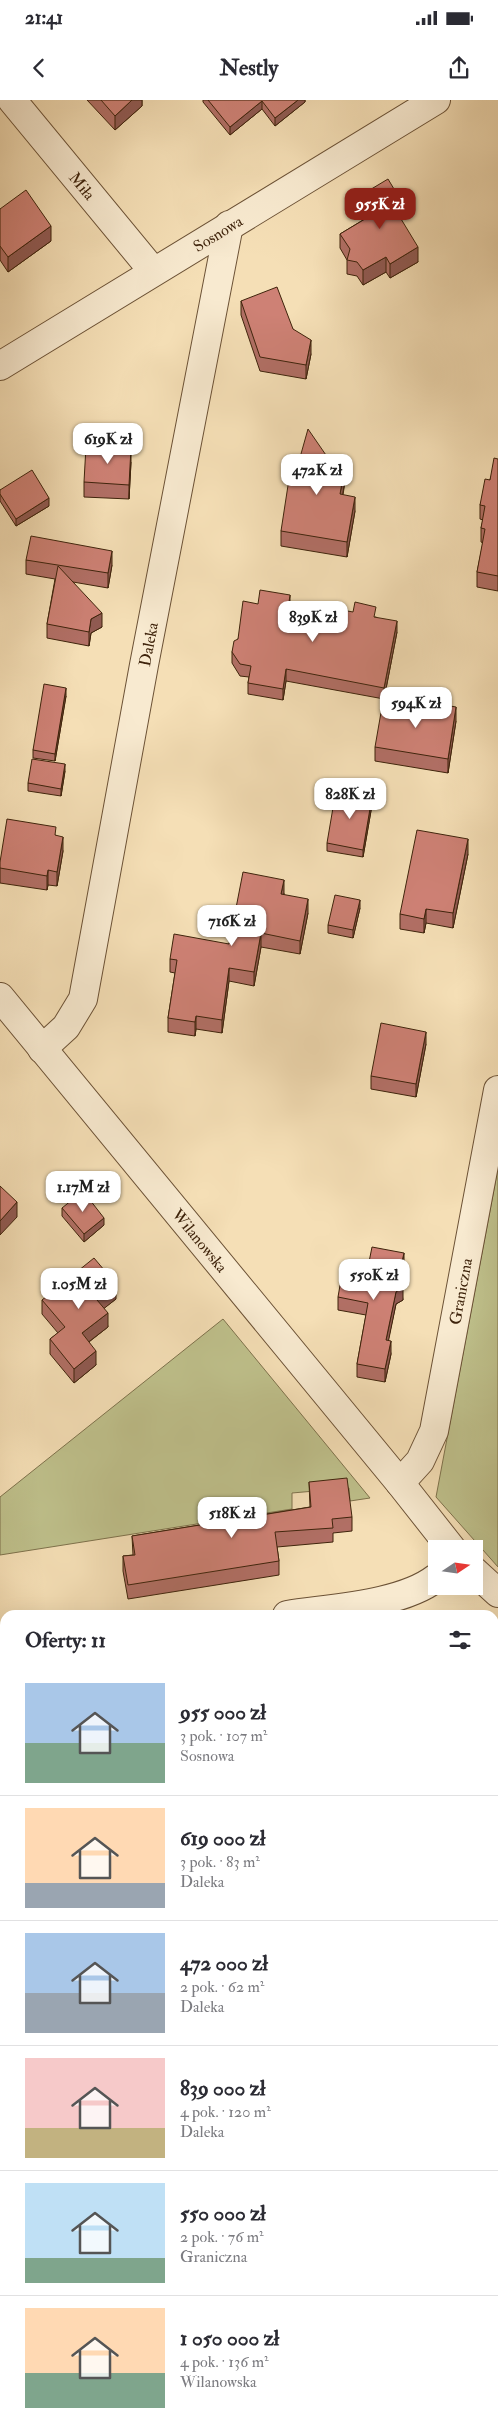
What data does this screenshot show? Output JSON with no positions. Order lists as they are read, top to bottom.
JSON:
{
  "streets": {
    "street": [
      "Miła",
      "Sosnowa",
      "Daleka",
      "Wilanowska",
      "Graniczna"
    ]
  },
  "crossings": [
    ["Miła", "Sosnowa"],
    ["Sosnowa", "Daleka"],
    ["Daleka", "Wilanowska"],
    ["Wilanowska", "Graniczna"]
  ],
  "north": "right",
  "page": {
    "status": "21:41",
    "header": "Nestly",
    "price": [
      "955K zł",
      "619K zł",
      "472K zł",
      "839K zł",
      "594K zł",
      "828K zł",
      "716K zł",
      "1.17M zł",
      "550K zł",
      "1.05M zł",
      "518K zł"
    ],
    "heading": "Oferty: 11",
    "list": [
      {
        "name": "955 000 zł",
        "note": "3 pok. · 107 m² · Sosnowa"
      },
      {
        "name": "619 000 zł",
        "note": "3 pok. · 83 m² · Daleka"
      },
      {
        "name": "472 000 zł",
        "note": "2 pok. · 62 m² · Daleka"
      },
      {
        "name": "839 000 zł",
        "note": "4 pok. · 120 m² · Daleka"
      },
      {
        "name": "550 000 zł",
        "note": "2 pok. · 76 m² · Graniczna"
      },
      {
        "name": "1 050 000 zł",
        "note": "4 pok. · 136 m² · Wilanowska"
      }
    ]
  }
}
